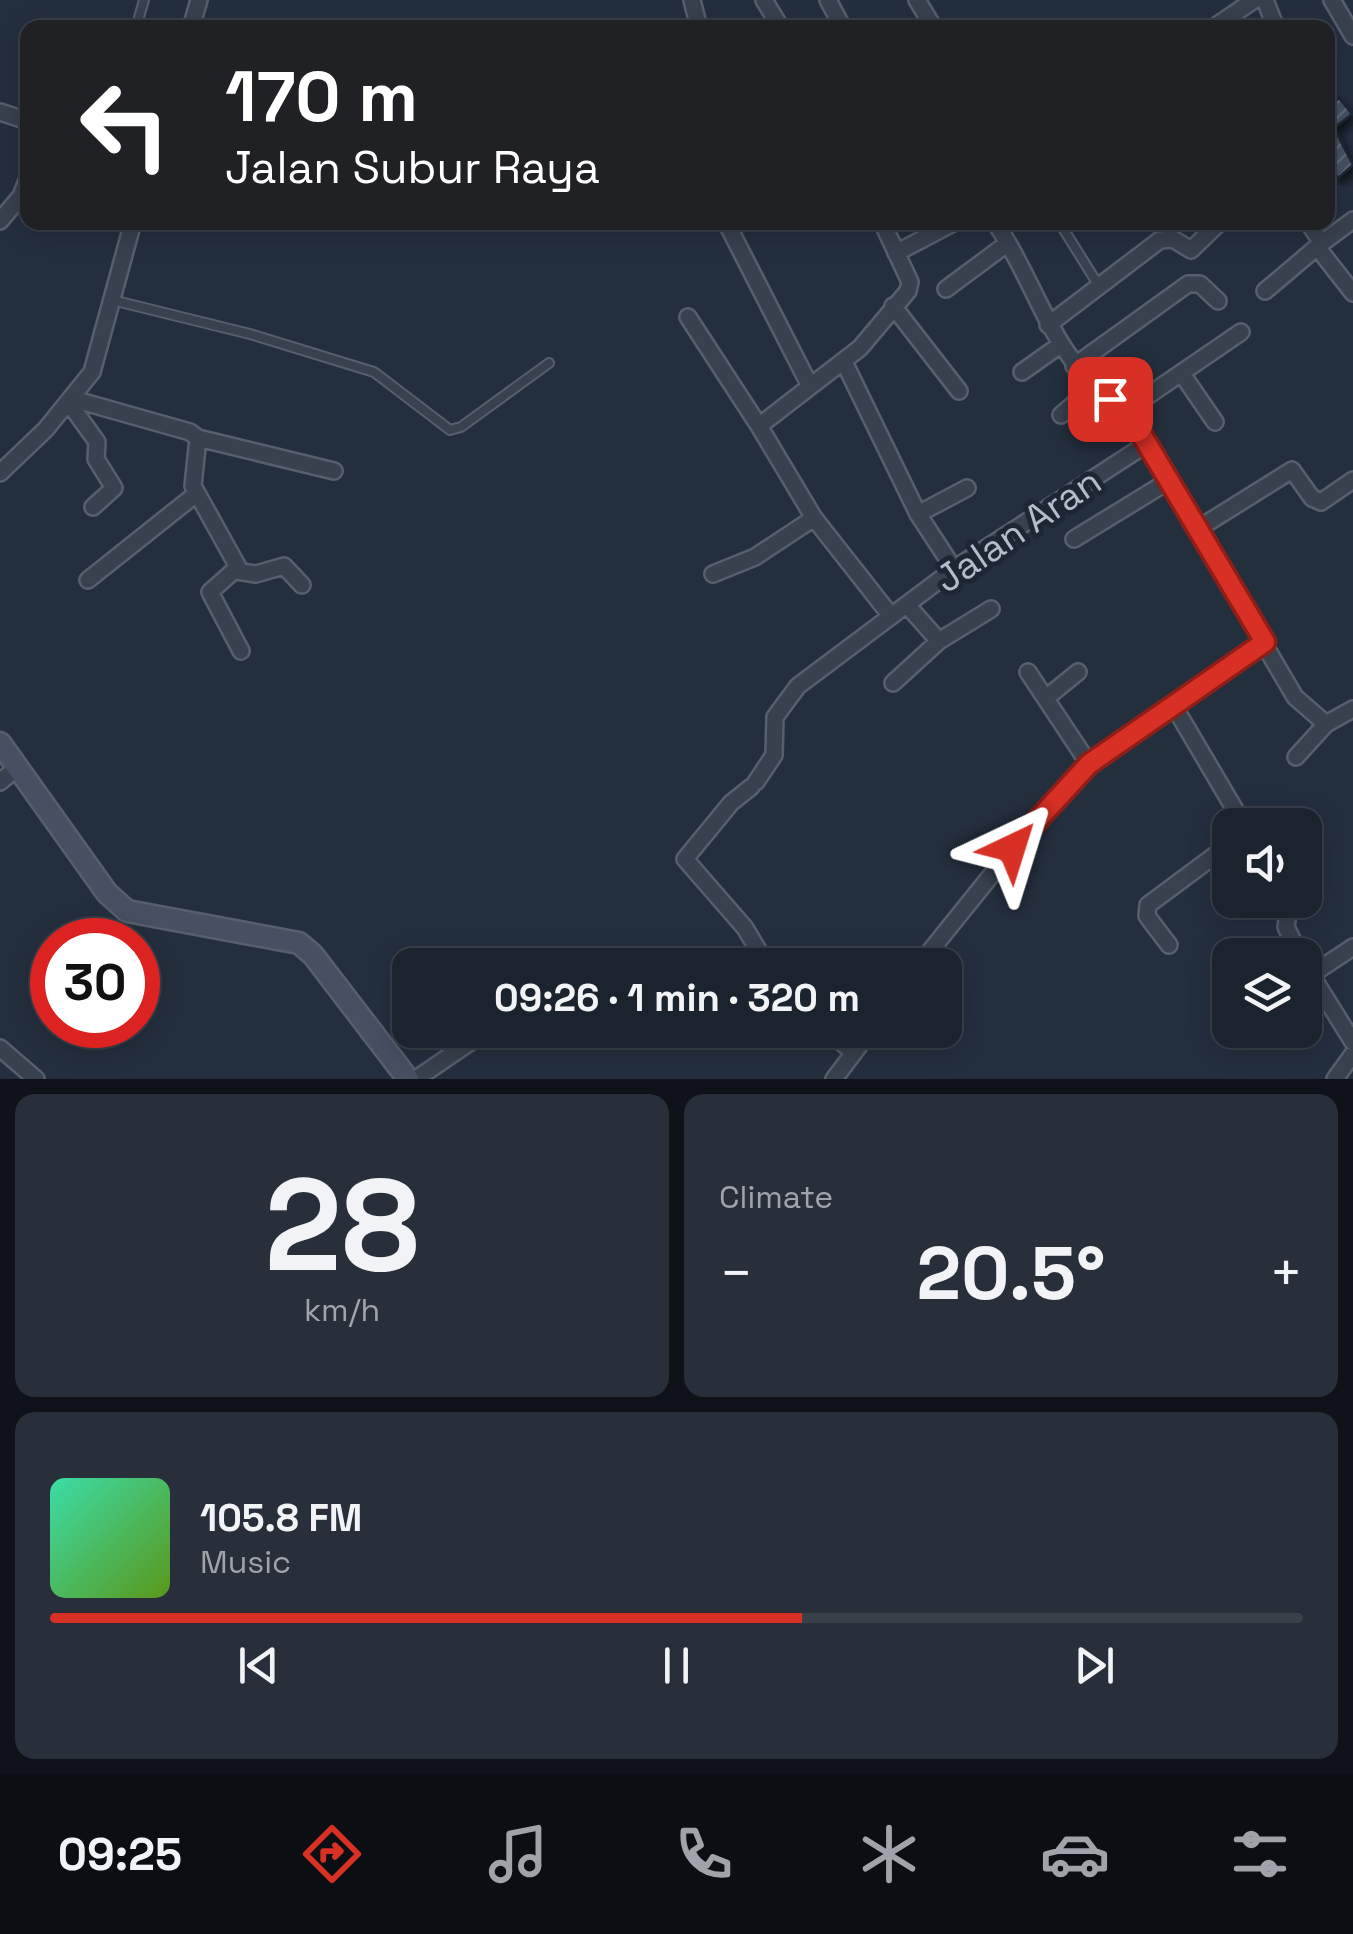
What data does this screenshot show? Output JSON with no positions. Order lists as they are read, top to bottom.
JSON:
{
  "streets": {
    "street": ["Jalan Aran"]
  },
  "page": {
    "turn": ["170 m", "Jalan Subur Raya"],
    "limit": "30",
    "trip": "09:26 · 1 min · 320 m",
    "tile": [
      ["28", "km/h"],
      "Climate"
    ],
    "heat": ["−", "20.5°", "+"],
    "song": ["105.8 FM", "Music"],
    "tabs": "09:25"
  }
}
